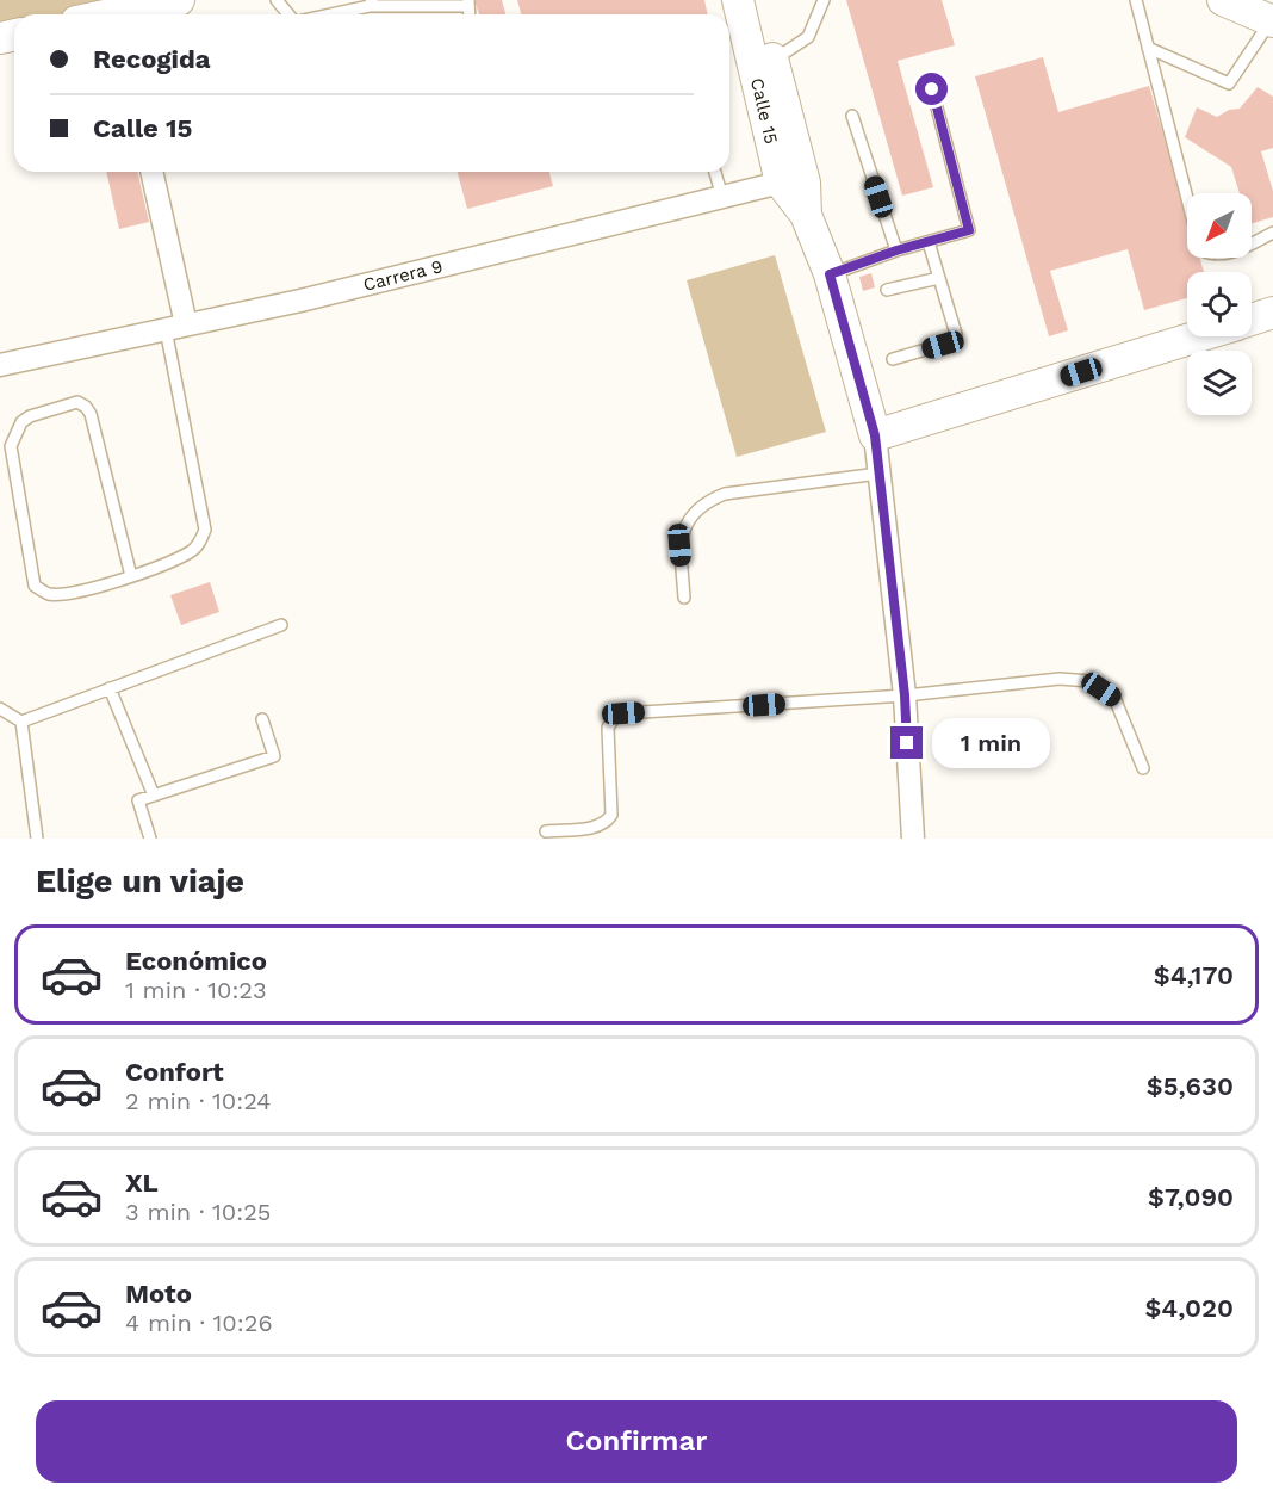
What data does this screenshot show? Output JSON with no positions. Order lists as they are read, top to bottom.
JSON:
{
  "streets": {
    "main road": ["Calle 15"],
    "street": ["Carrera 9"]
  },
  "crossings": [
    ["Calle 15", "Carrera 9"]
  ],
  "north": "bottom left",
  "page": {
    "banner": ["Recogida", "Calle 15"],
    "bubble": "1 min",
    "heading": "Elige un viaje",
    "list": [
      {
        "name": "Económico",
        "note": "1 min · 10:23",
        "value": "$4,170"
      },
      {
        "name": "Confort",
        "note": "2 min · 10:24",
        "value": "$5,630"
      },
      {
        "name": "XL",
        "note": "3 min · 10:25",
        "value": "$7,090"
      },
      {
        "name": "Moto",
        "note": "4 min · 10:26",
        "value": "$4,020"
      }
    ],
    "buttons": "Confirmar"
  }
}
